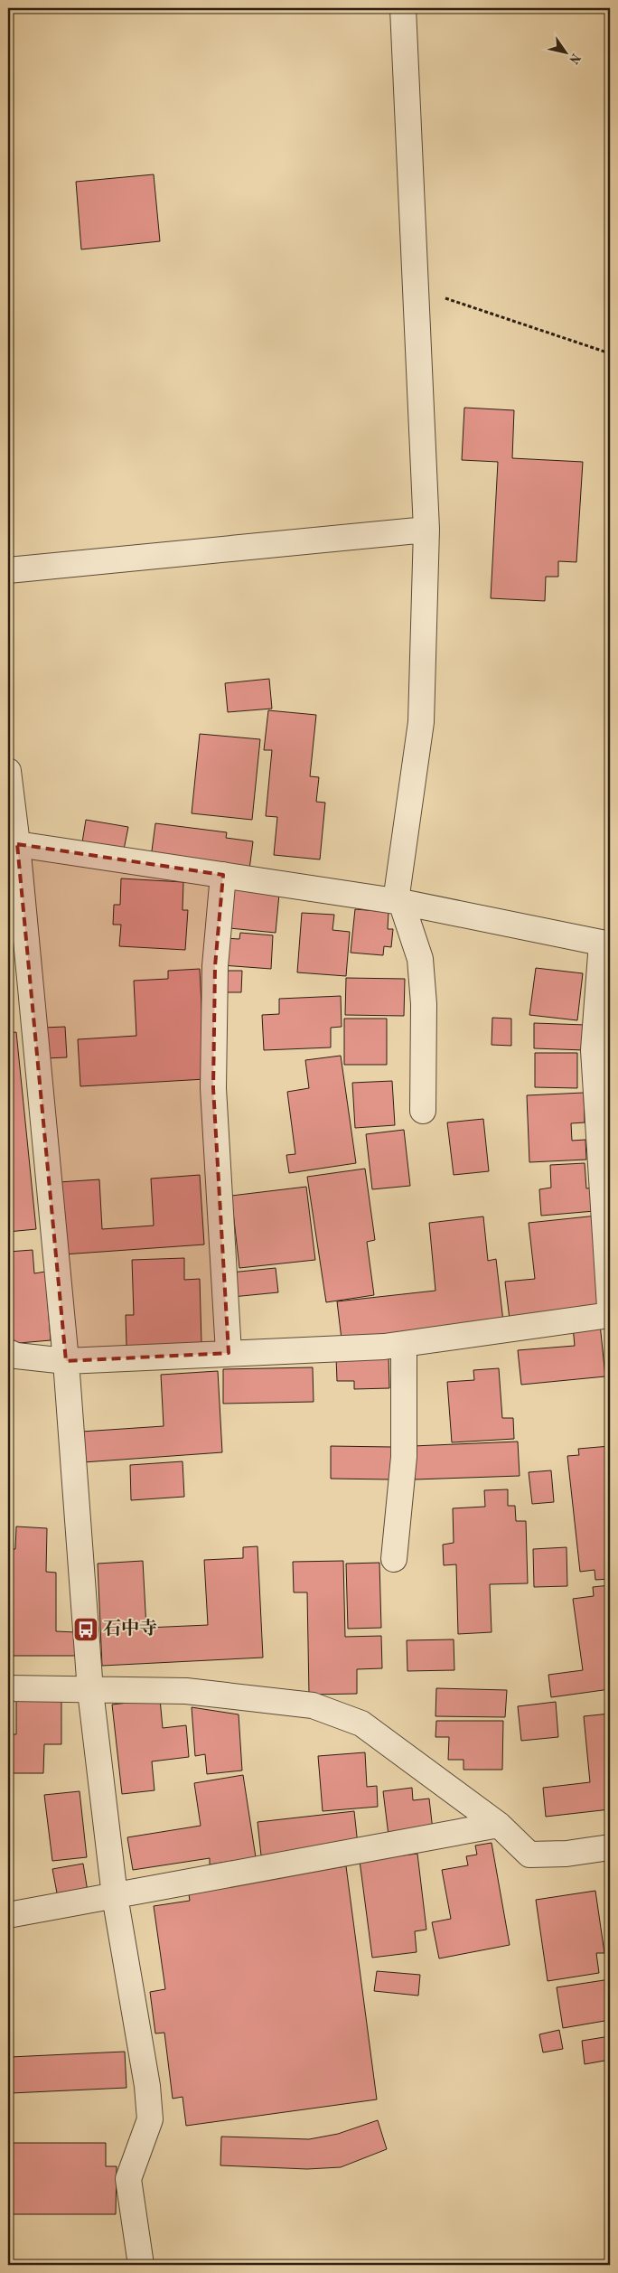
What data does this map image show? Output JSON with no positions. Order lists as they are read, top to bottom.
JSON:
{
  "places": {
    "bus stop": ["石中寺"]
  },
  "north": "bottom right"
}
